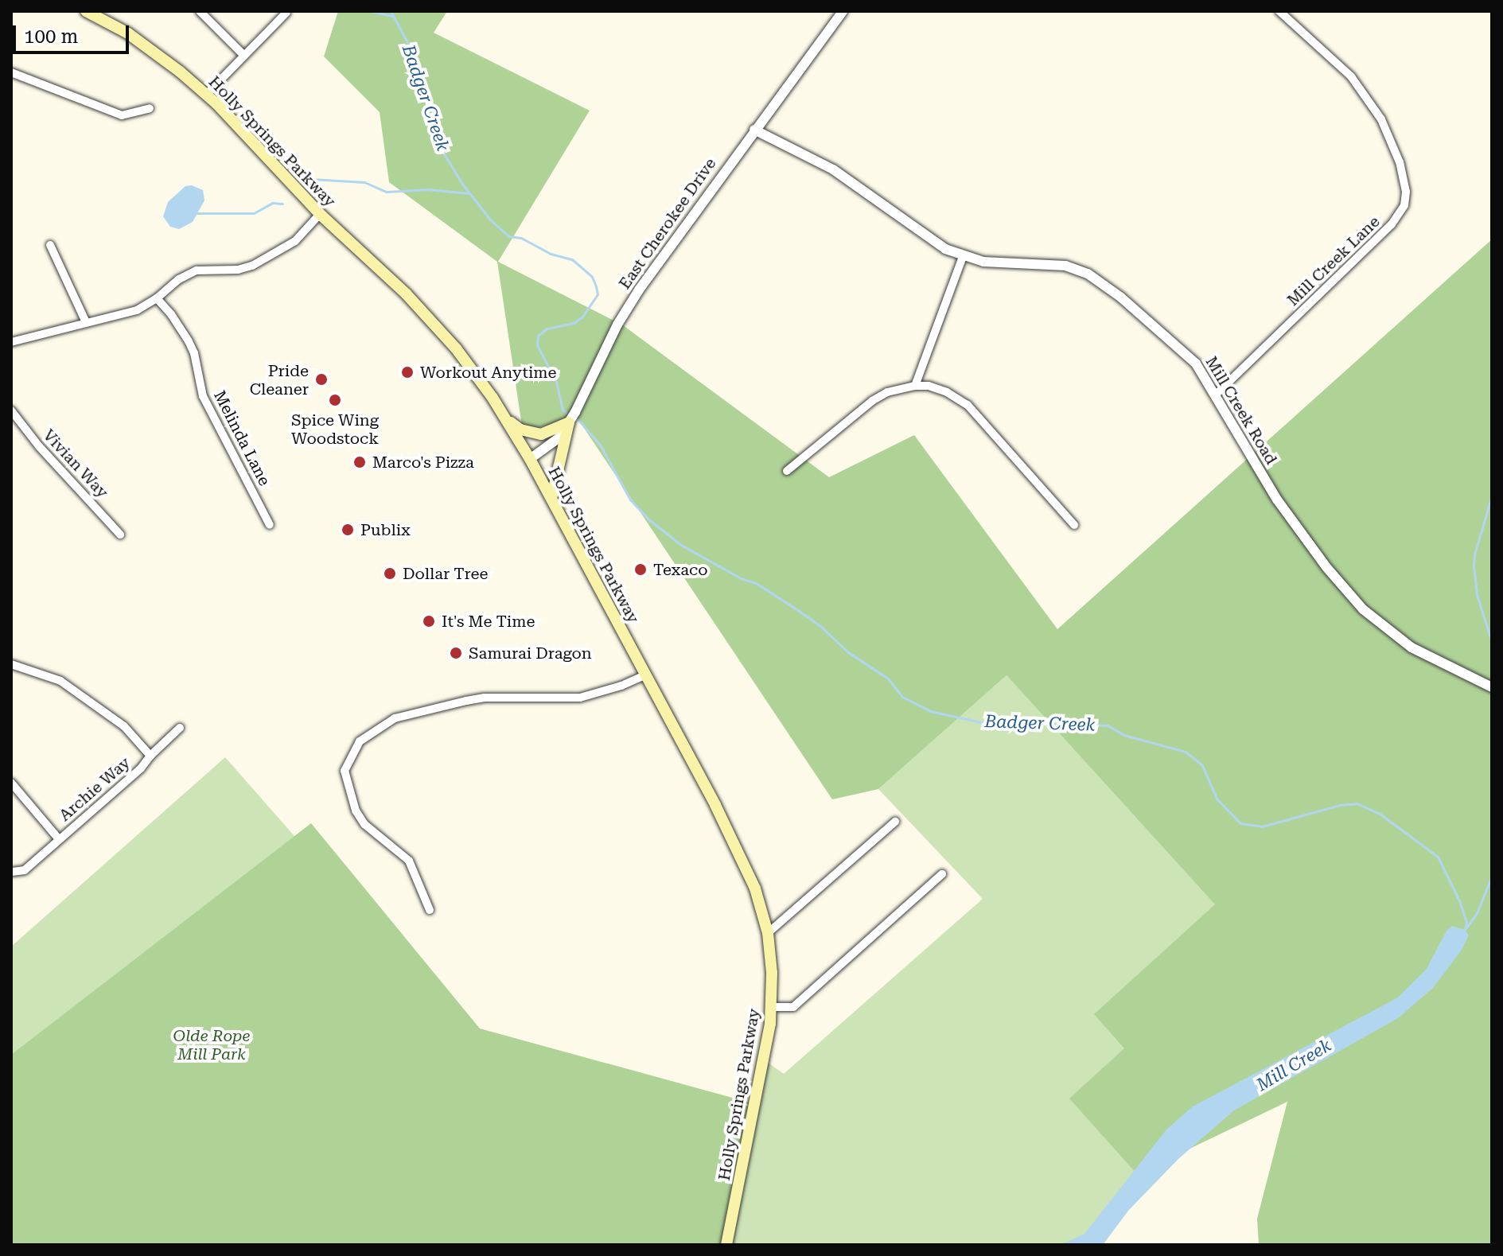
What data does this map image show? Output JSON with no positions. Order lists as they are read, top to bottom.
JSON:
{
  "streets": {
    "main road": ["Holly Springs Parkway"],
    "street": [
      "East Cherokee Drive",
      "Mill Creek Lane",
      "Mill Creek Road",
      "Melinda Lane",
      "Vivian Way",
      "Archie Way"
    ]
  },
  "crossings": [
    ["Holly Springs Parkway", "East Cherokee Drive"],
    ["East Cherokee Drive", "Mill Creek Road"],
    ["Mill Creek Lane", "Mill Creek Road"]
  ],
  "water": ["Badger Creek", "Mill Creek"],
  "parks": ["Olde Rope Mill Park"],
  "places": [
    "Workout Anytime",
    "Pride Cleaner",
    "Spice Wing Woodstock",
    "Marco's Pizza",
    "Publix",
    "Texaco",
    "Dollar Tree",
    "It's Me Time",
    "Samurai Dragon"
  ],
  "scale_bar": "100 m"
}
